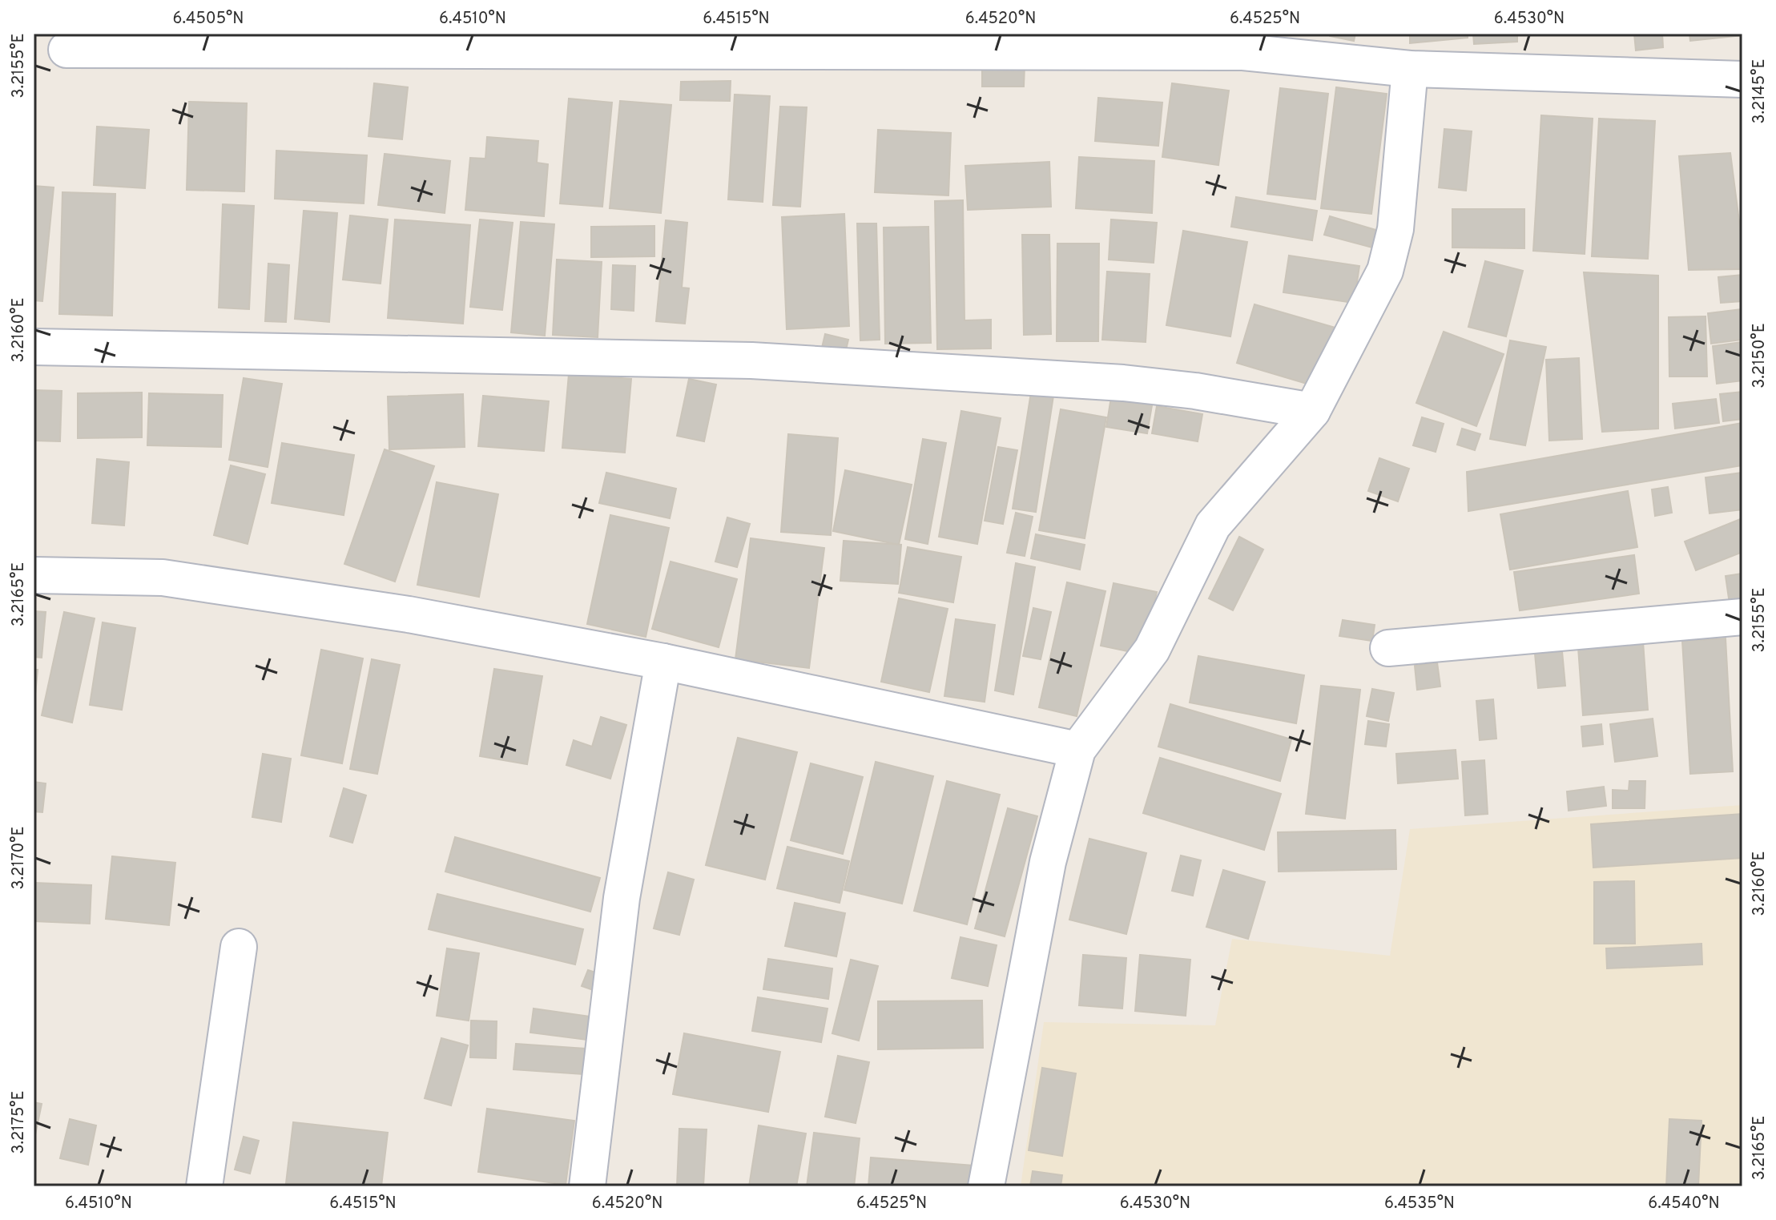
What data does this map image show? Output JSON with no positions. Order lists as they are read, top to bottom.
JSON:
{
  "coordinates": [
    "6.4505°N",
    "6.4510°N",
    "6.4515°N",
    "6.4520°N",
    "6.4525°N",
    "6.4530°N",
    "3.2155°E",
    "3.2145°E",
    "3.2160°E",
    "3.2150°E",
    "3.2165°E",
    "3.2170°E",
    "3.2175°E",
    "6.4535°N",
    "6.4540°N"
  ]
}
